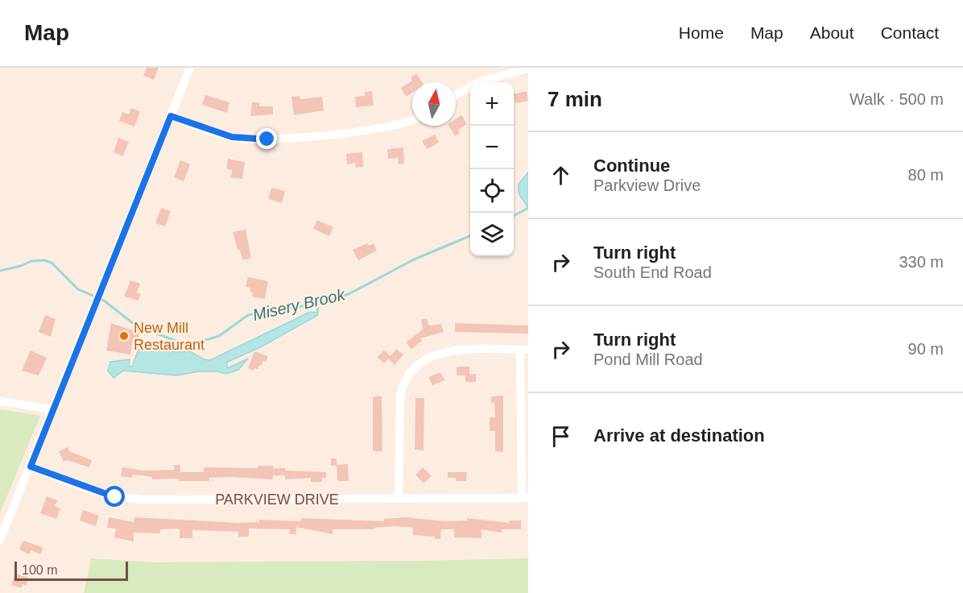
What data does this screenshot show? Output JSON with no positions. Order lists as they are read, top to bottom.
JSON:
{
  "streets": {
    "street": ["PARKVIEW DRIVE"]
  },
  "water": ["Misery Brook"],
  "places": ["New Mill Restaurant"],
  "scale_bar": "100 m",
  "north": "top",
  "page": {
    "header": "Map",
    "nav": [
      "Home",
      "Map",
      "About",
      "Contact"
    ],
    "heading": ["7 min", "Walk · 500 m"],
    "map_buttons": ["+", "−"],
    "list": [
      ["Continue", "Parkview Drive", "80 m"],
      ["Turn right", "South End Road", "330 m"],
      ["Turn right", "Pond Mill Road", "90 m"],
      "Arrive at destination"
    ],
    "scale": "100 m"
  }
}
